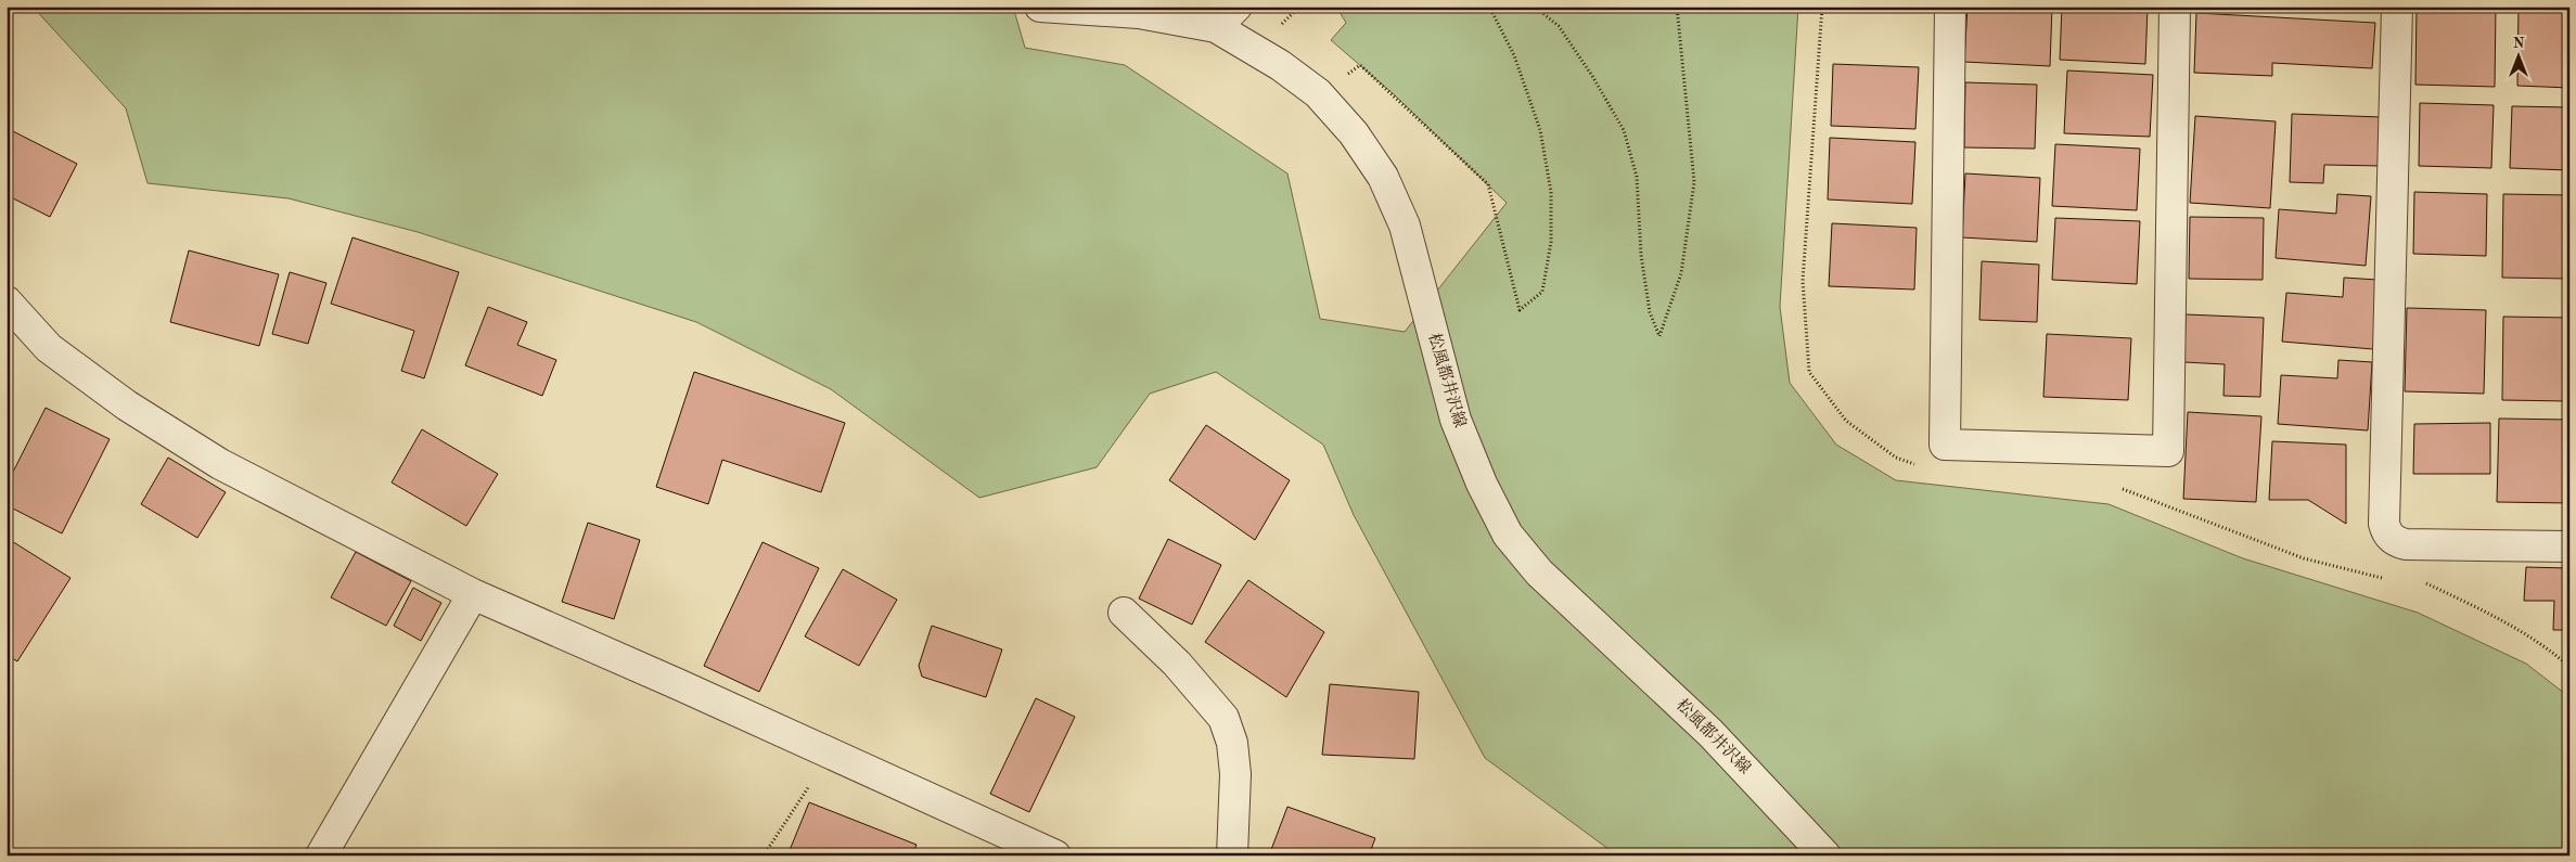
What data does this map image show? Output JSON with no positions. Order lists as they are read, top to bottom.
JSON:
{
  "streets": {
    "street": ["松風都井沢線"]
  },
  "north": "top"
}
